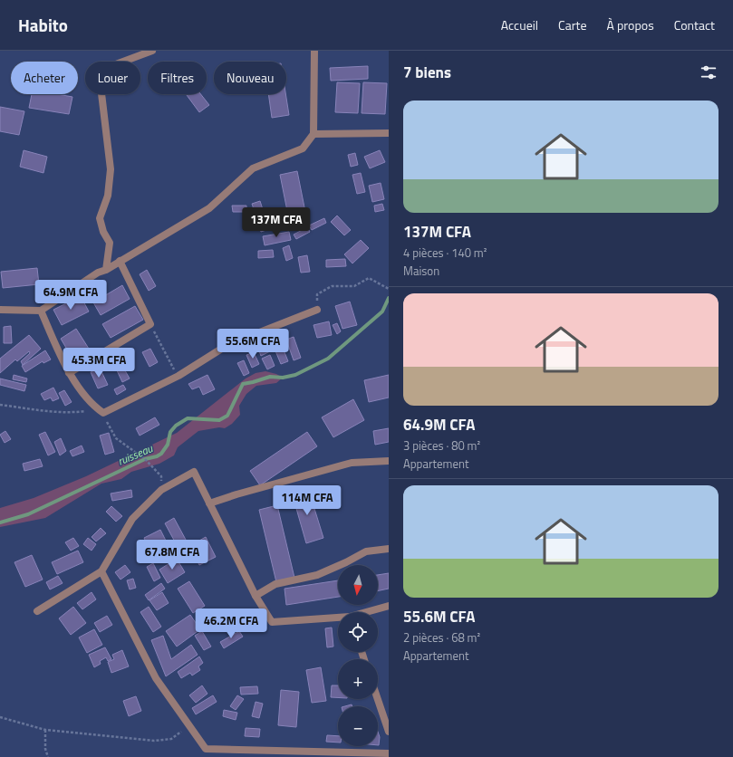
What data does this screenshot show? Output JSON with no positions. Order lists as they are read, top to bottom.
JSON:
{
  "water": ["ruisseau"],
  "north": "bottom",
  "page": {
    "header": "Habito",
    "nav": [
      "Accueil",
      "Carte",
      "À propos",
      "Contact"
    ],
    "heading": "7 biens",
    "chip": [
      "Acheter",
      "Louer",
      "Filtres",
      "Nouveau"
    ],
    "list": [
      {
        "name": "137M CFA",
        "note": "4 pièces · 140 m² · Maison"
      },
      {
        "name": "64.9M CFA",
        "note": "3 pièces · 80 m² · Appartement"
      },
      {
        "name": "55.6M CFA",
        "note": "2 pièces · 68 m² · Appartement"
      }
    ],
    "price": [
      "137M CFA",
      "64.9M CFA",
      "55.6M CFA",
      "45.3M CFA",
      "114M CFA",
      "67.8M CFA",
      "46.2M CFA"
    ],
    "map_buttons": ["+", "−"]
  }
}
